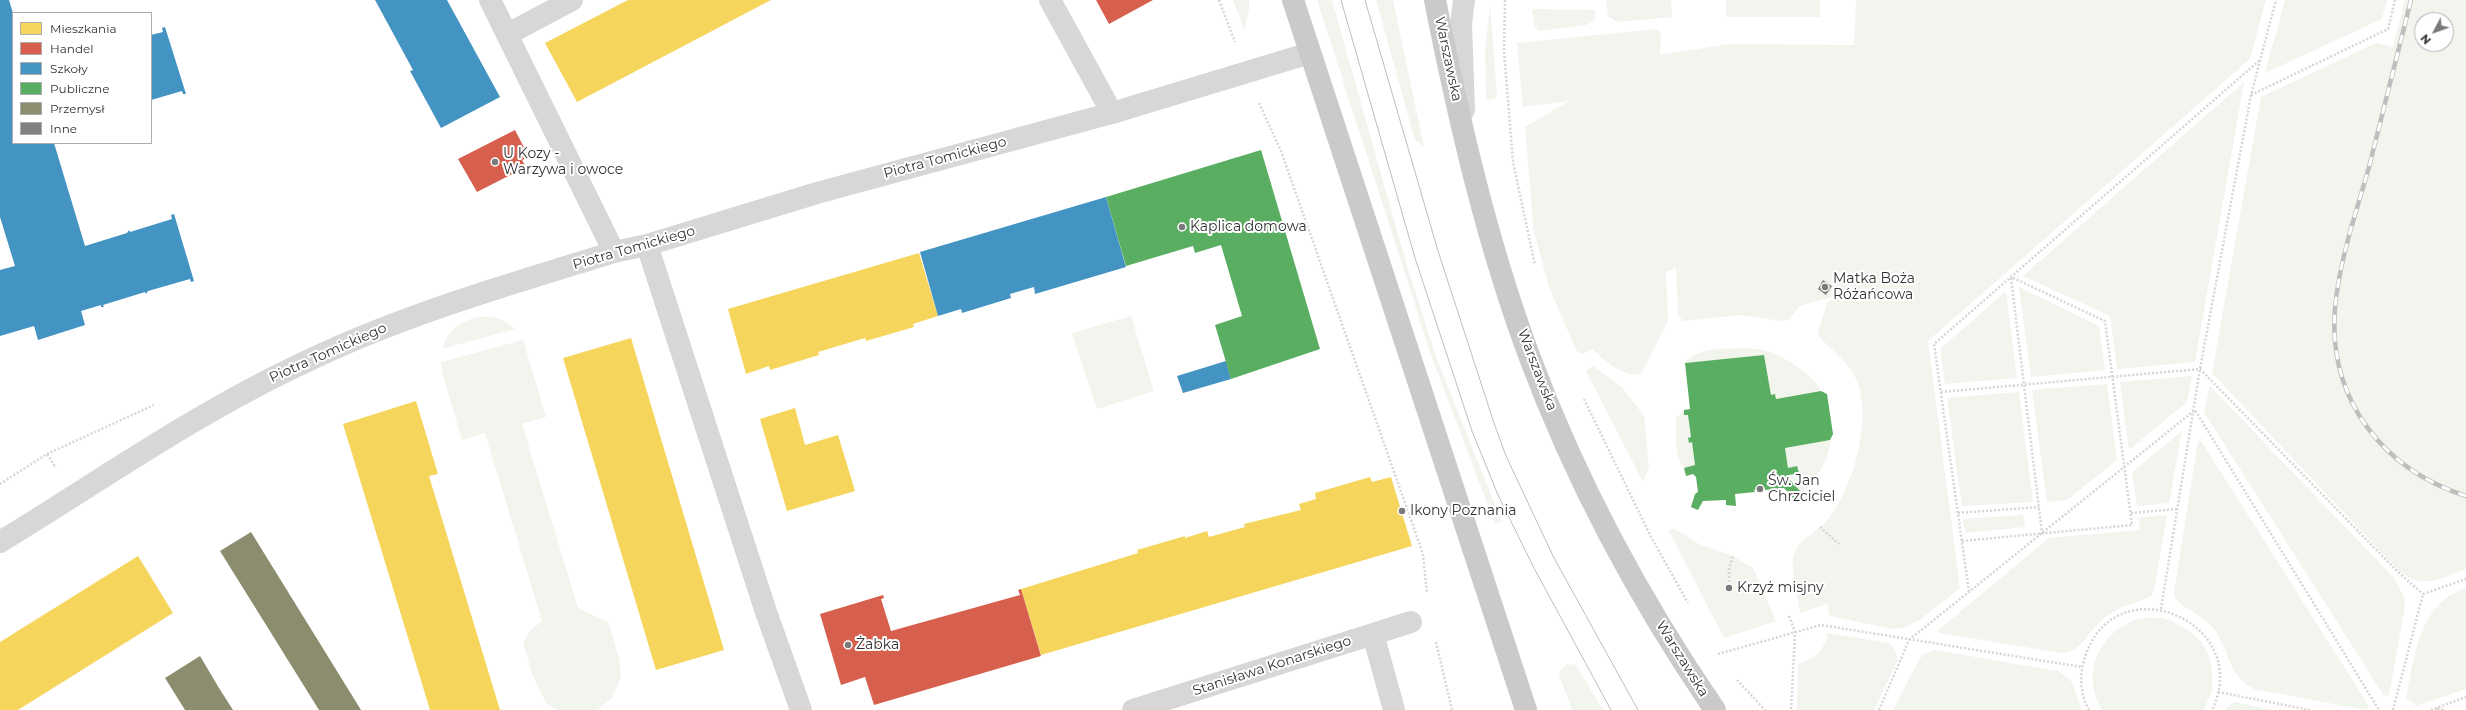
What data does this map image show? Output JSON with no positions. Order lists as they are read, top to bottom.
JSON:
{
  "streets": {
    "main road": ["Warszawska"],
    "street": ["Piotra Tomickiego", "Stanisława Konarskiego"]
  },
  "places": [
    "U Kozy - Warzywa i owoce",
    "Kaplica domowa",
    "Matka Boża Różańcowa",
    "Św. Jan Chrzciciel",
    "Ikony Poznania",
    "Krzyż misjny",
    "Żabka"
  ],
  "legend": [
    "Mieszkania",
    "Handel",
    "Szkoły",
    "Publiczne",
    "Przemysł",
    "Inne"
  ],
  "north": "bottom left"
}
